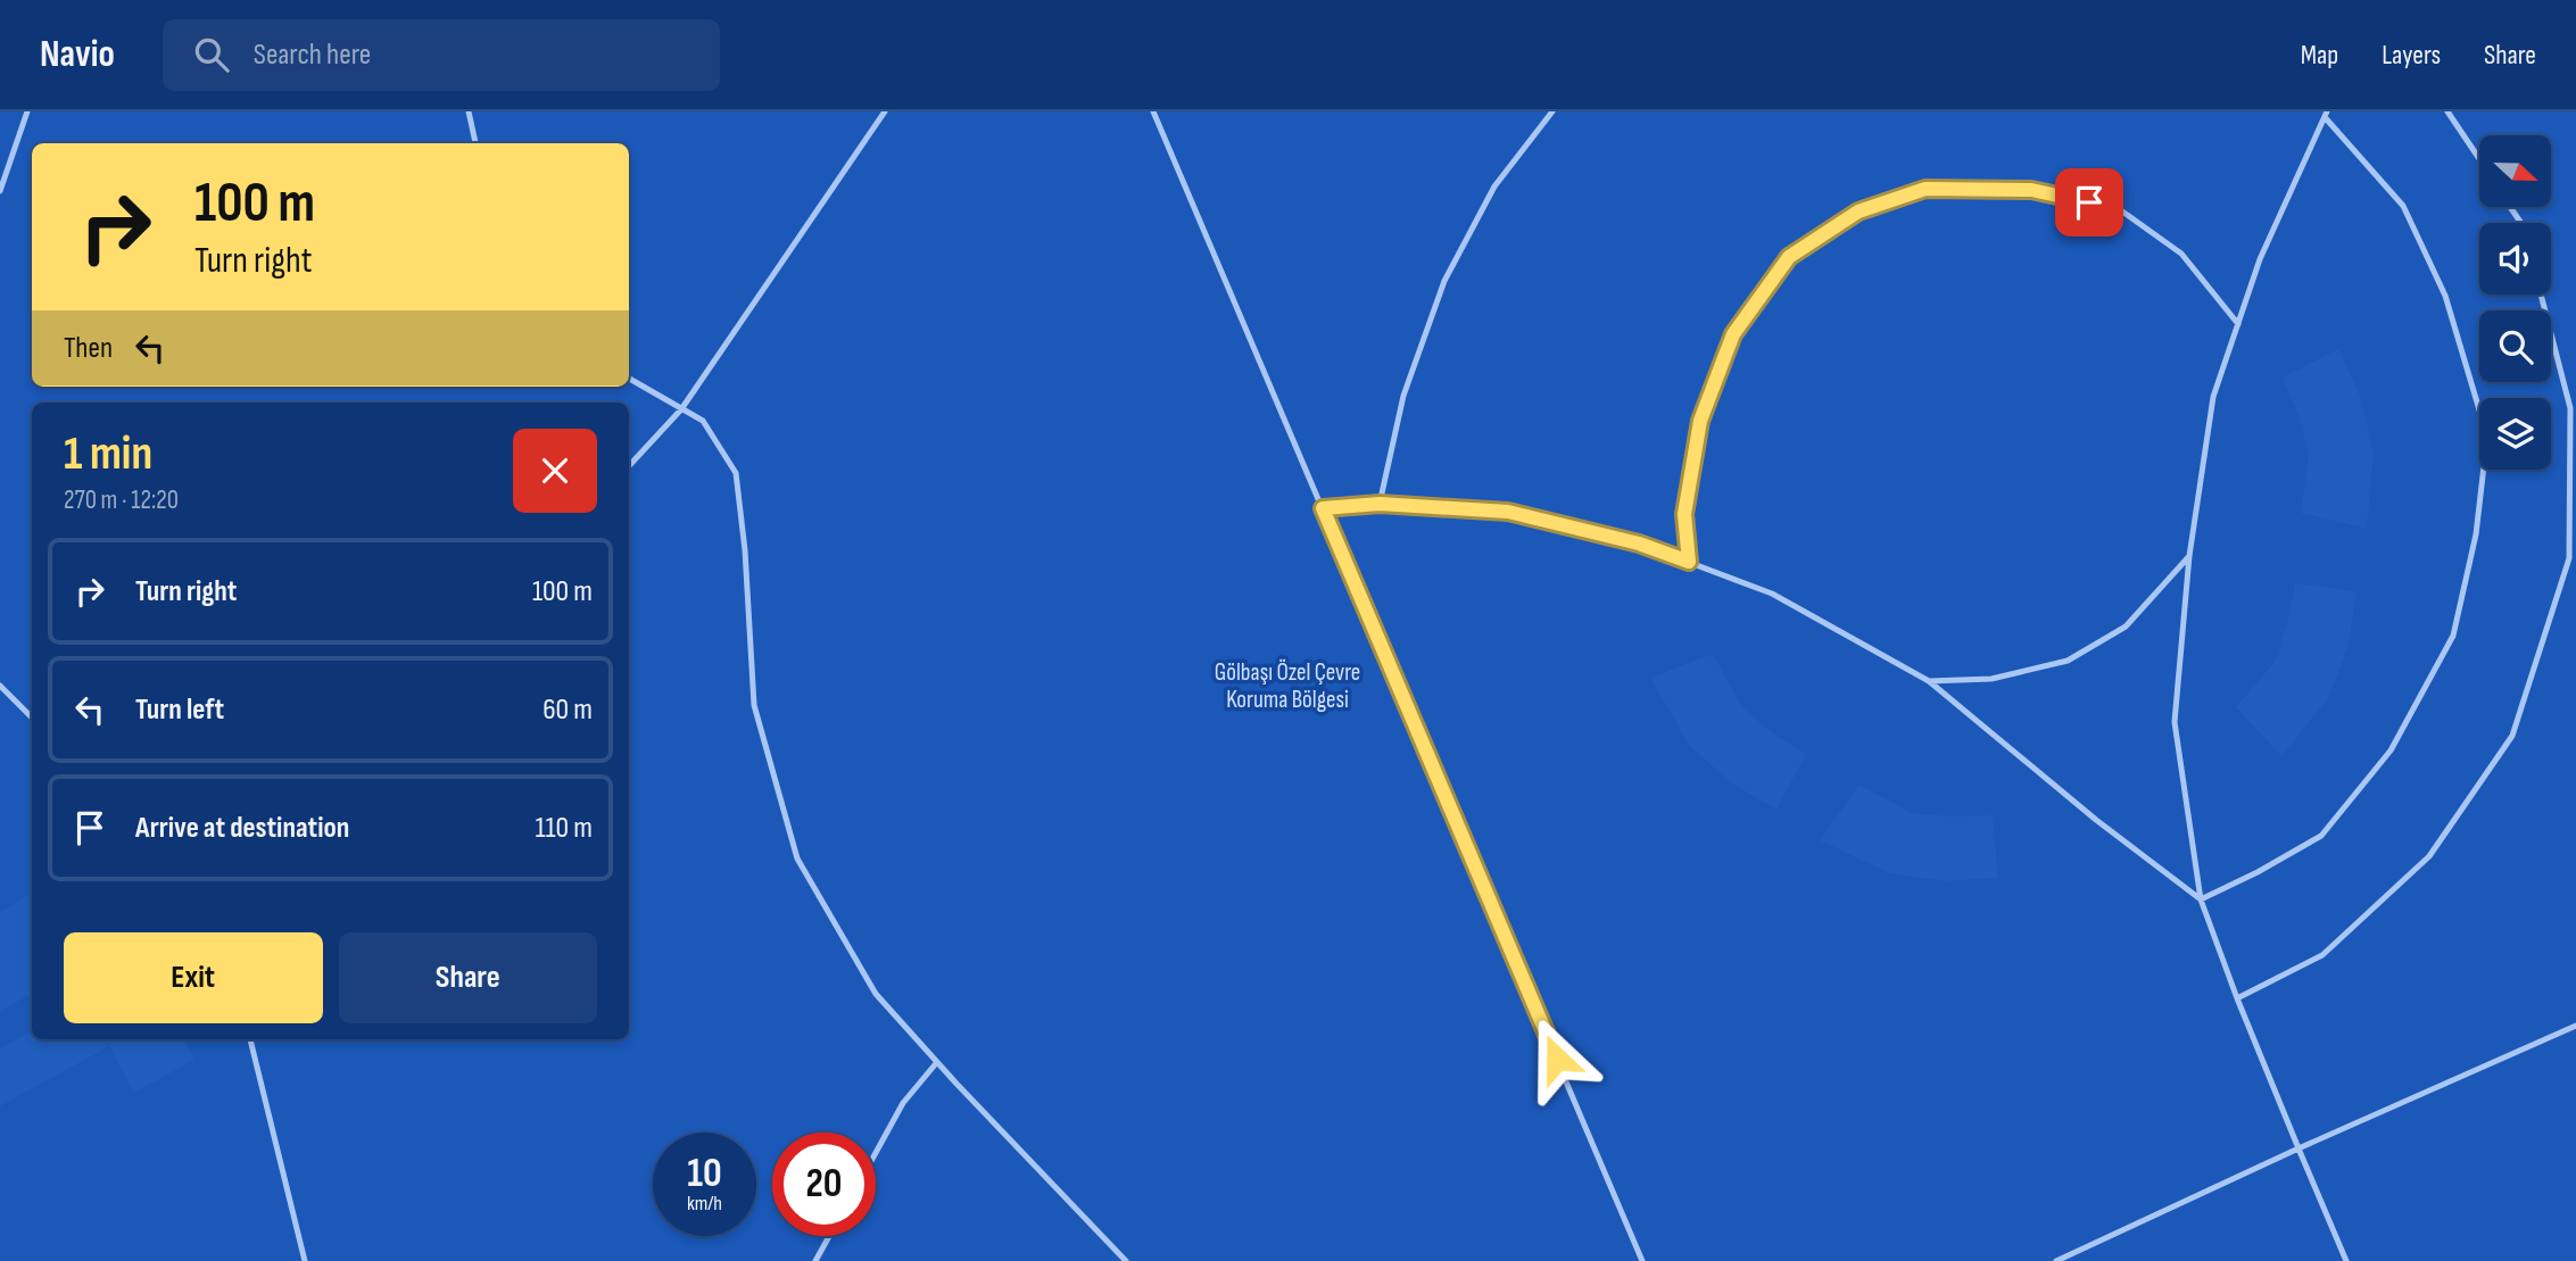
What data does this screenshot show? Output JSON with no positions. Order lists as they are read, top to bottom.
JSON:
{
  "parks": ["Gölbaşı Özel Çevre Koruma Bölgesi"],
  "north": "right",
  "page": {
    "header": "Navio",
    "search": "Search here",
    "nav": ["Map", "Layers", "Share"],
    "turn": ["100 m", "Turn right"],
    "then": "Then",
    "heading": ["1 min", "270 m · 12:20"],
    "list": [
      {
        "name": "Turn right",
        "value": "100 m"
      },
      {
        "name": "Turn left",
        "value": "60 m"
      },
      {
        "name": "Arrive at destination",
        "value": "110 m"
      }
    ],
    "buttons": ["Exit", "Share"],
    "speed": "10 km/h",
    "limit": "20"
  }
}
